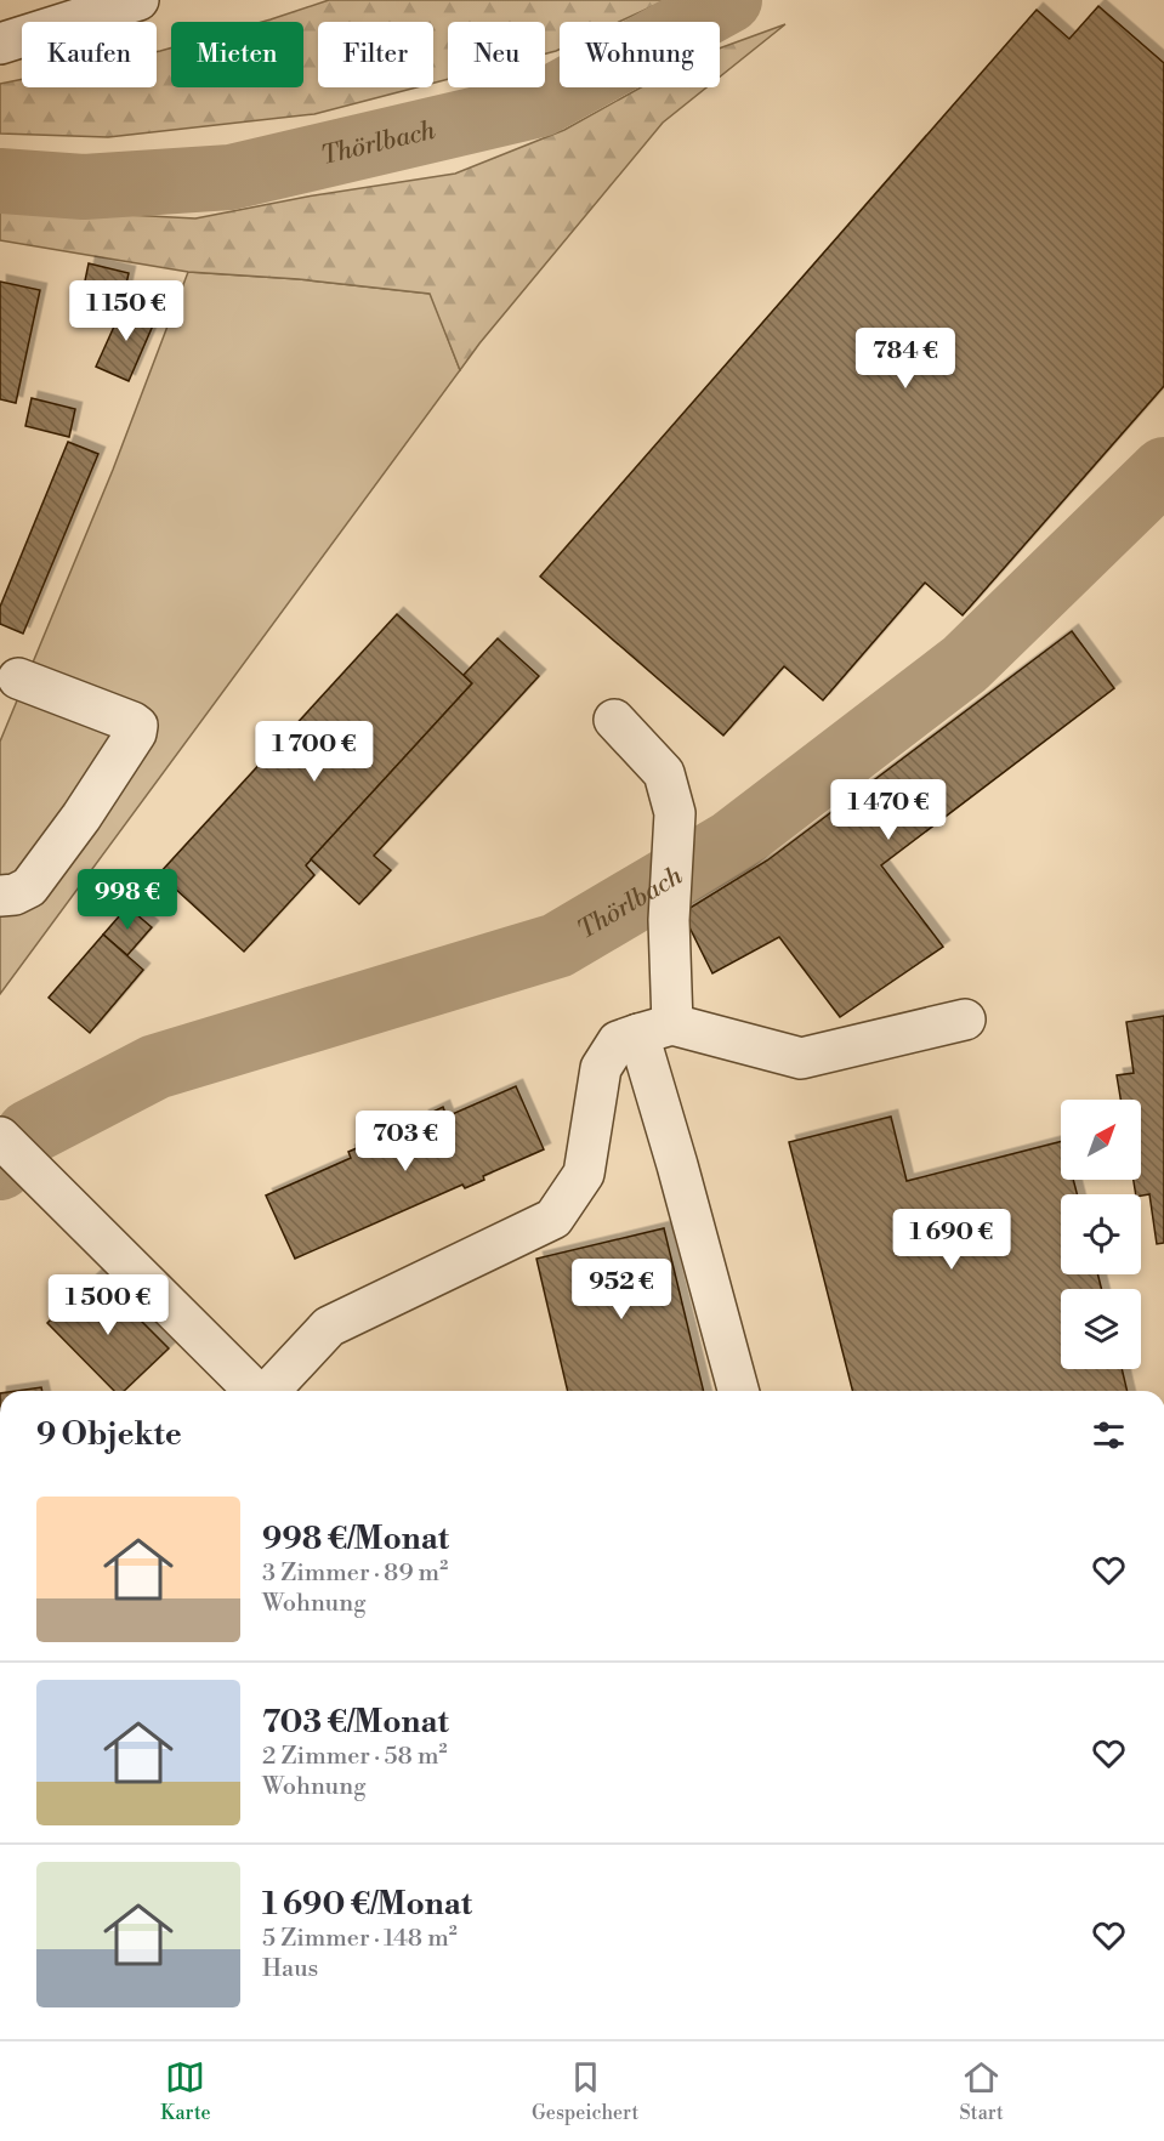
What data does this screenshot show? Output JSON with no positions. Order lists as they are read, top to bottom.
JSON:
{
  "water": ["Thörlbach"],
  "north": "top right",
  "page": {
    "chip": [
      "Kaufen",
      "Mieten",
      "Filter",
      "Neu",
      "Wohnung"
    ],
    "price": [
      "1 150 €",
      "784 €",
      "1 700 €",
      "1 470 €",
      "998 €",
      "703 €",
      "1 690 €",
      "952 €",
      "1 500 €"
    ],
    "heading": "9 Objekte",
    "list": [
      {
        "name": "998 €/Monat",
        "note": "3 Zimmer · 89 m² · Wohnung"
      },
      {
        "name": "703 €/Monat",
        "note": "2 Zimmer · 58 m² · Wohnung"
      },
      {
        "name": "1 690 €/Monat",
        "note": "5 Zimmer · 148 m² · Haus"
      }
    ],
    "tabs": ["Karte", "Gespeichert", "Start"]
  }
}
